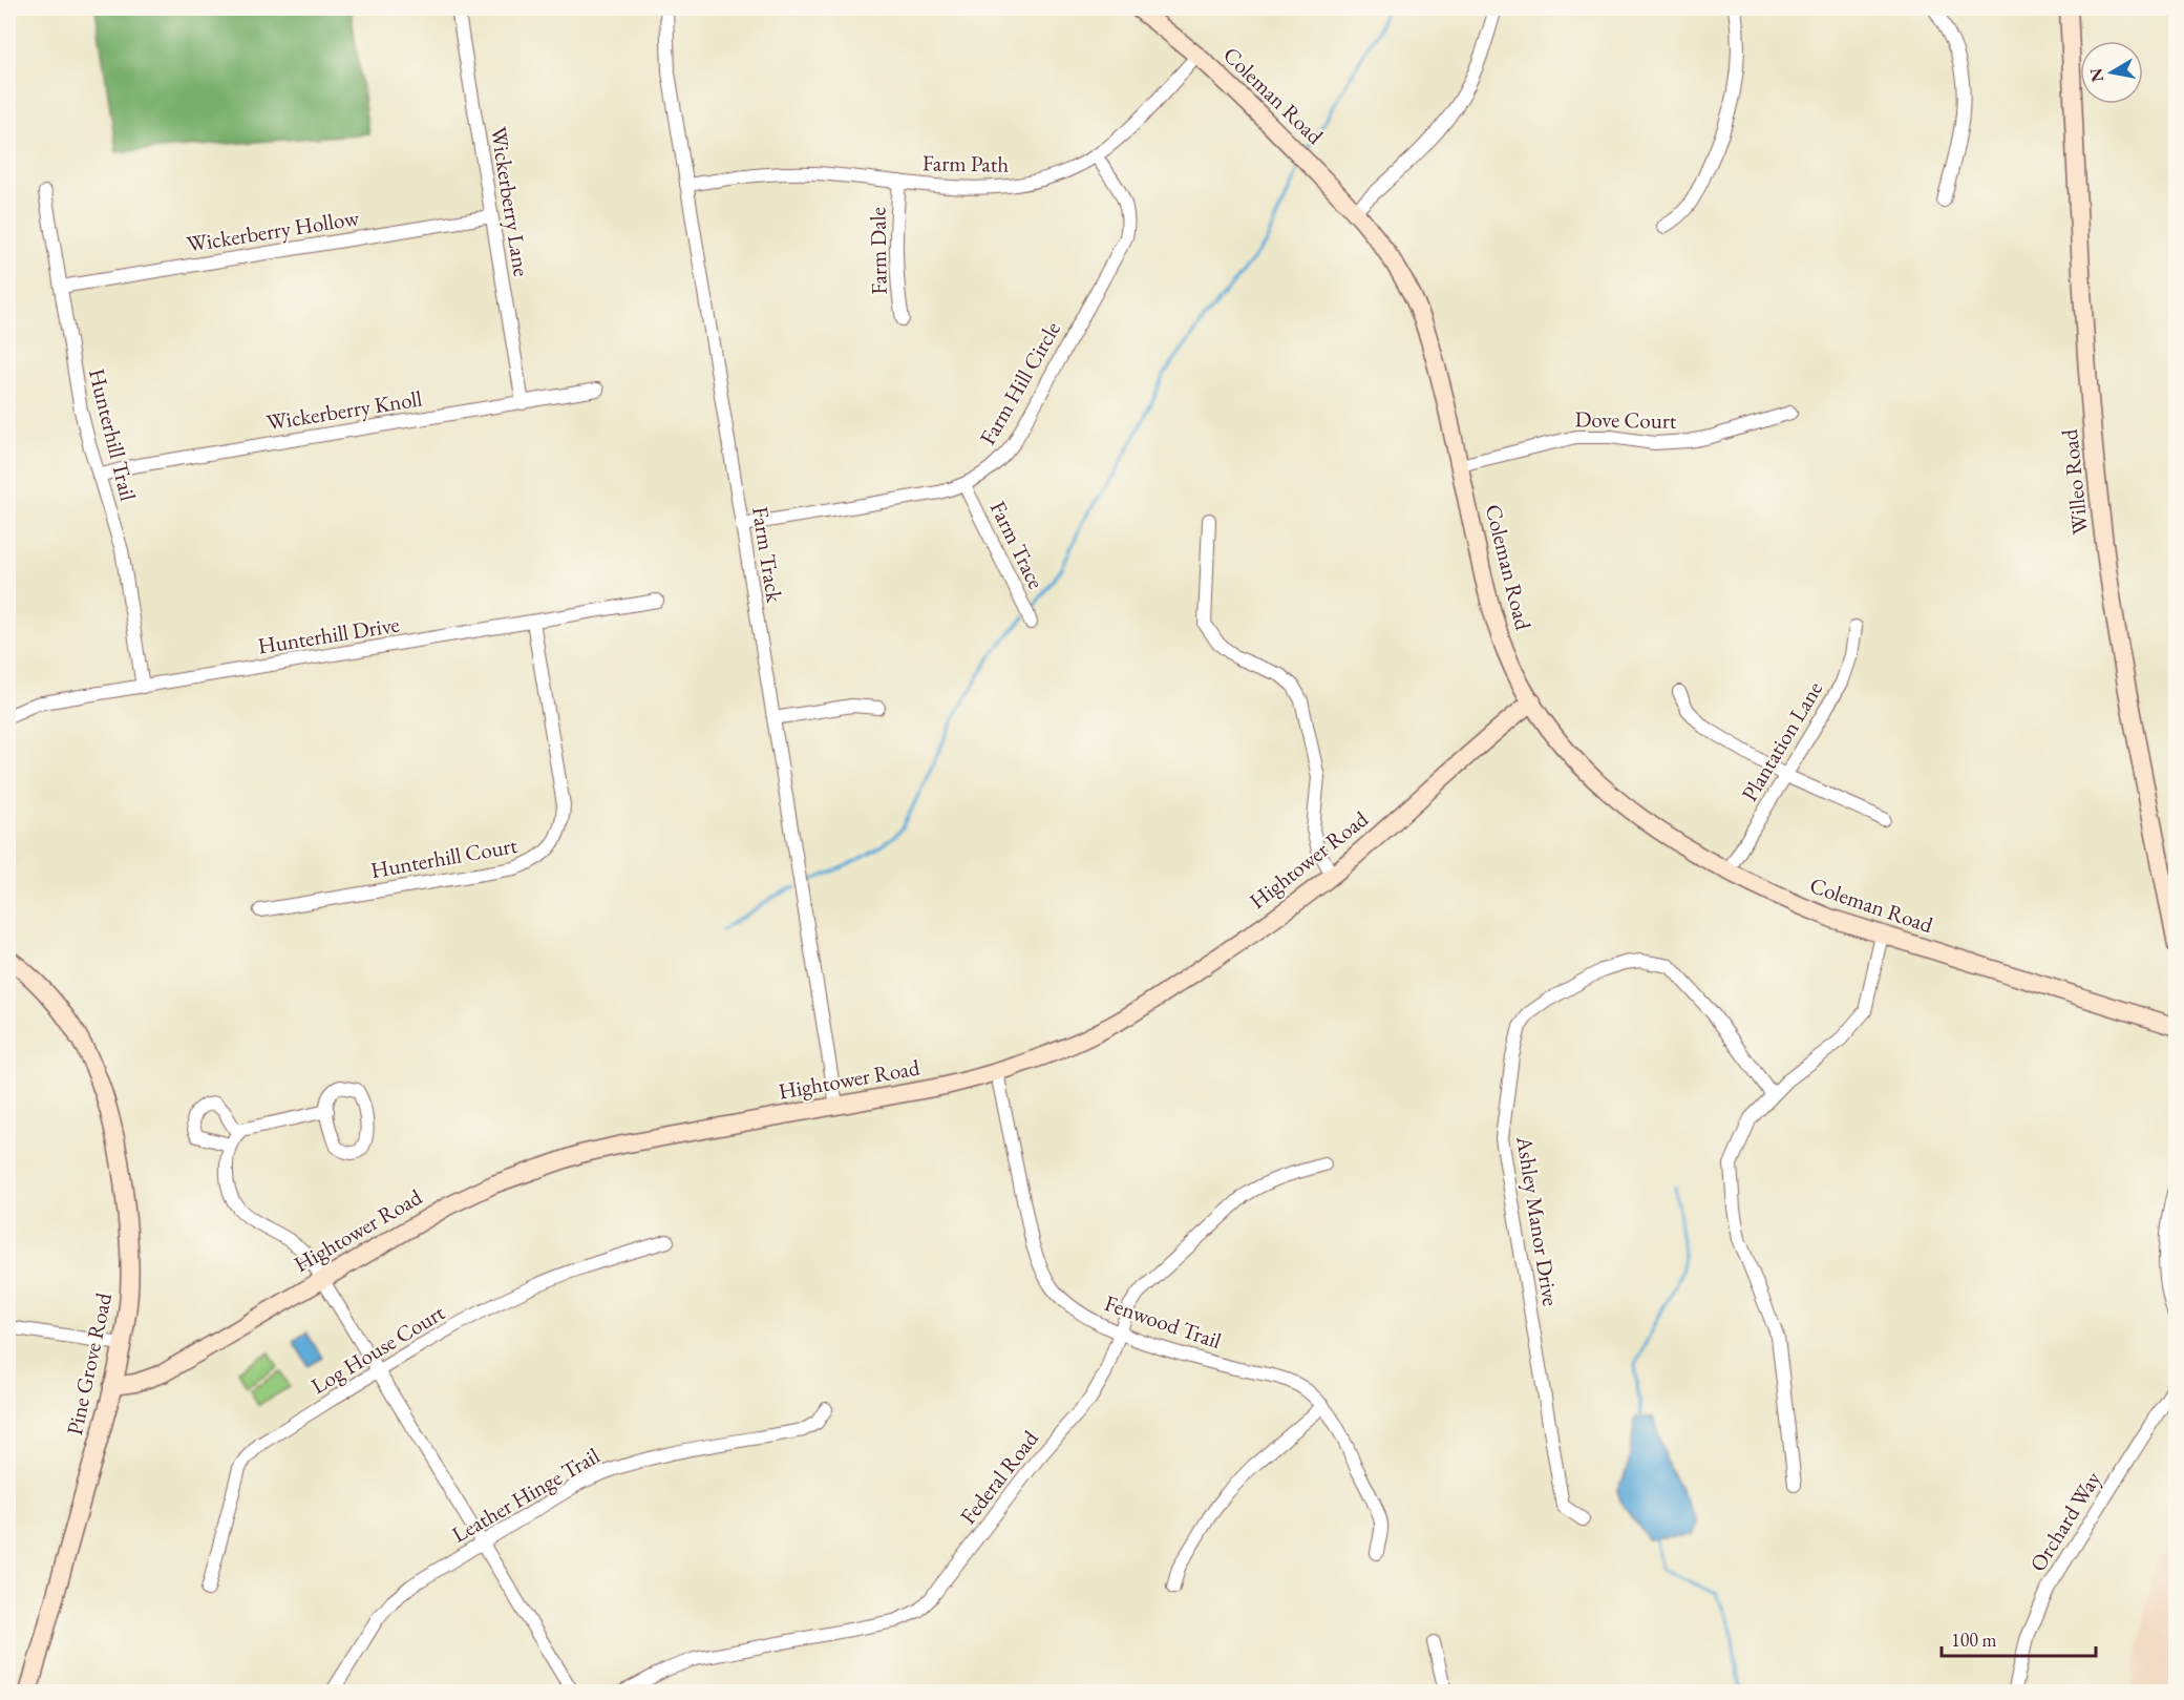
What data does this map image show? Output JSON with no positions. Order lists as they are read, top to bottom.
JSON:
{
  "streets": {
    "street": [
      "Coleman Road",
      "Farm Path",
      "Wickerberry Lane",
      "Wickerberry Hollow",
      "Farm Dale",
      "Farm Hill Circle",
      "Wickerberry Knoll",
      "Dove Court",
      "Hunterhill Trail",
      "Willeo Road",
      "Farm Trace",
      "Farm Track",
      "Hunterhill Drive",
      "Plantation Lane",
      "Hunterhill Court",
      "Hightower Road",
      "Ashley Manor Drive",
      "Fenwood Trail",
      "Log House Court",
      "Pine Grove Road",
      "Federal Road",
      "Leather Hinge Trail",
      "Orchard Way"
    ]
  },
  "crossings": [
    ["Coleman Road", "Farm Path"],
    ["Coleman Road", "Dove Court"],
    ["Coleman Road", "Plantation Lane"],
    ["Coleman Road", "Hightower Road"],
    ["Farm Path", "Farm Dale"],
    ["Farm Path", "Farm Hill Circle"],
    ["Farm Path", "Farm Track"],
    ["Wickerberry Lane", "Wickerberry Hollow"],
    ["Wickerberry Lane", "Wickerberry Knoll"],
    ["Wickerberry Hollow", "Hunterhill Trail"],
    ["Farm Hill Circle", "Farm Trace"],
    ["Farm Hill Circle", "Farm Track"],
    ["Wickerberry Knoll", "Hunterhill Trail"],
    ["Hunterhill Trail", "Hunterhill Drive"],
    ["Farm Track", "Hightower Road"],
    ["Hunterhill Drive", "Hunterhill Court"],
    ["Hightower Road", "Fenwood Trail"],
    ["Hightower Road", "Pine Grove Road"],
    ["Fenwood Trail", "Federal Road"]
  ],
  "scale_bar": "100 m",
  "north": "left"
}
